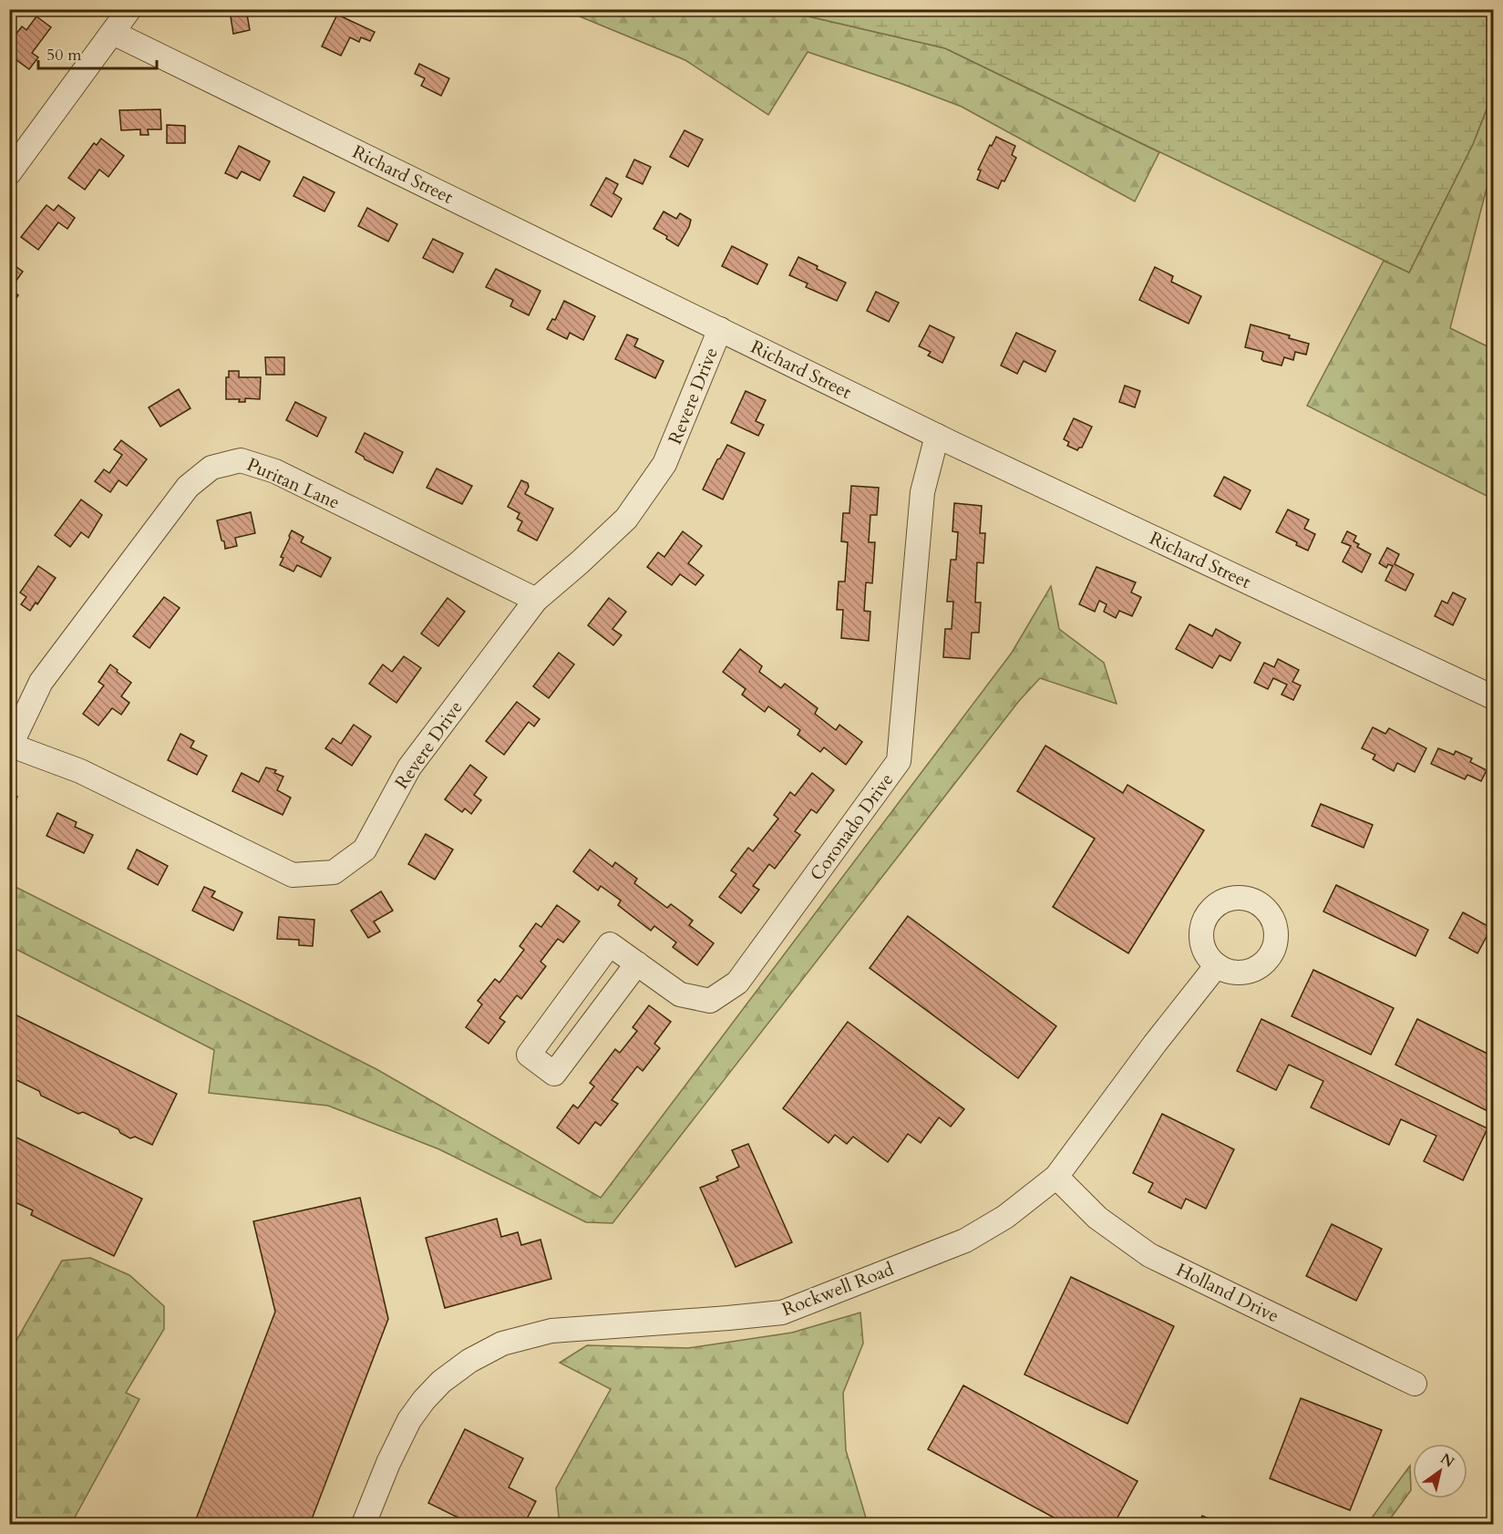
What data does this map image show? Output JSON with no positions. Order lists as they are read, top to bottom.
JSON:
{
  "streets": {
    "street": [
      "Richard Street",
      "Revere Drive",
      "Puritan Lane",
      "Coronado Drive",
      "Rockwell Road",
      "Holland Drive"
    ]
  },
  "crossings": [
    ["Richard Street", "Revere Drive"],
    ["Richard Street", "Coronado Drive"],
    ["Revere Drive", "Puritan Lane"],
    ["Rockwell Road", "Holland Drive"]
  ],
  "scale_bar": "50 m",
  "north": "top right"
}
